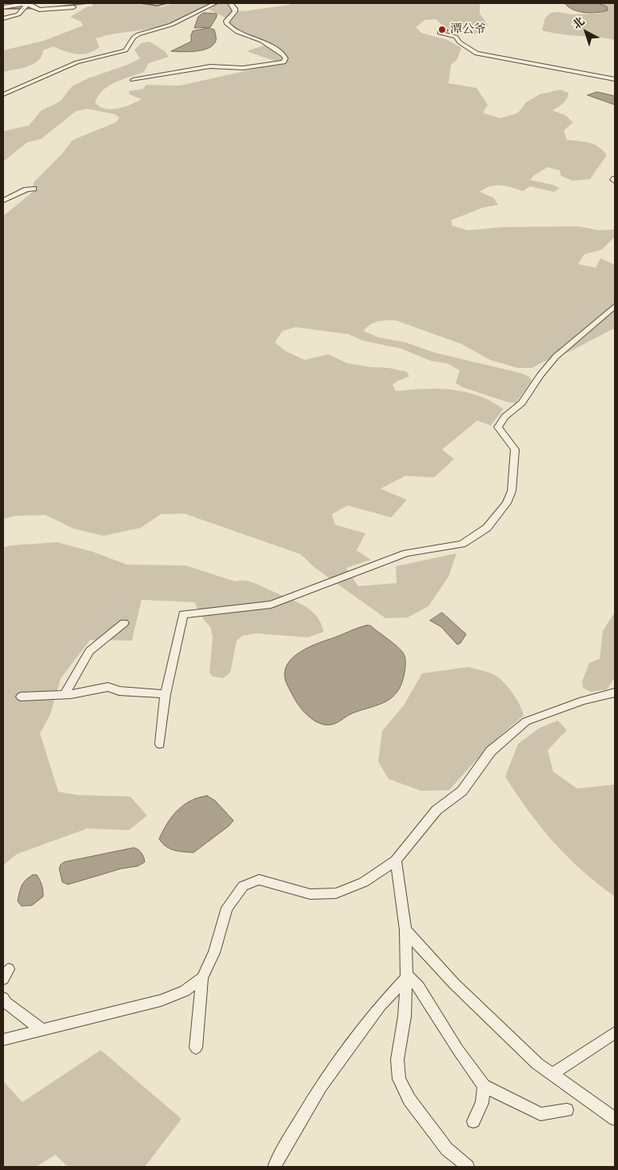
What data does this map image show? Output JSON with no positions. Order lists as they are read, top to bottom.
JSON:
{
  "places": ["潭公爷"],
  "north": "top left"
}
